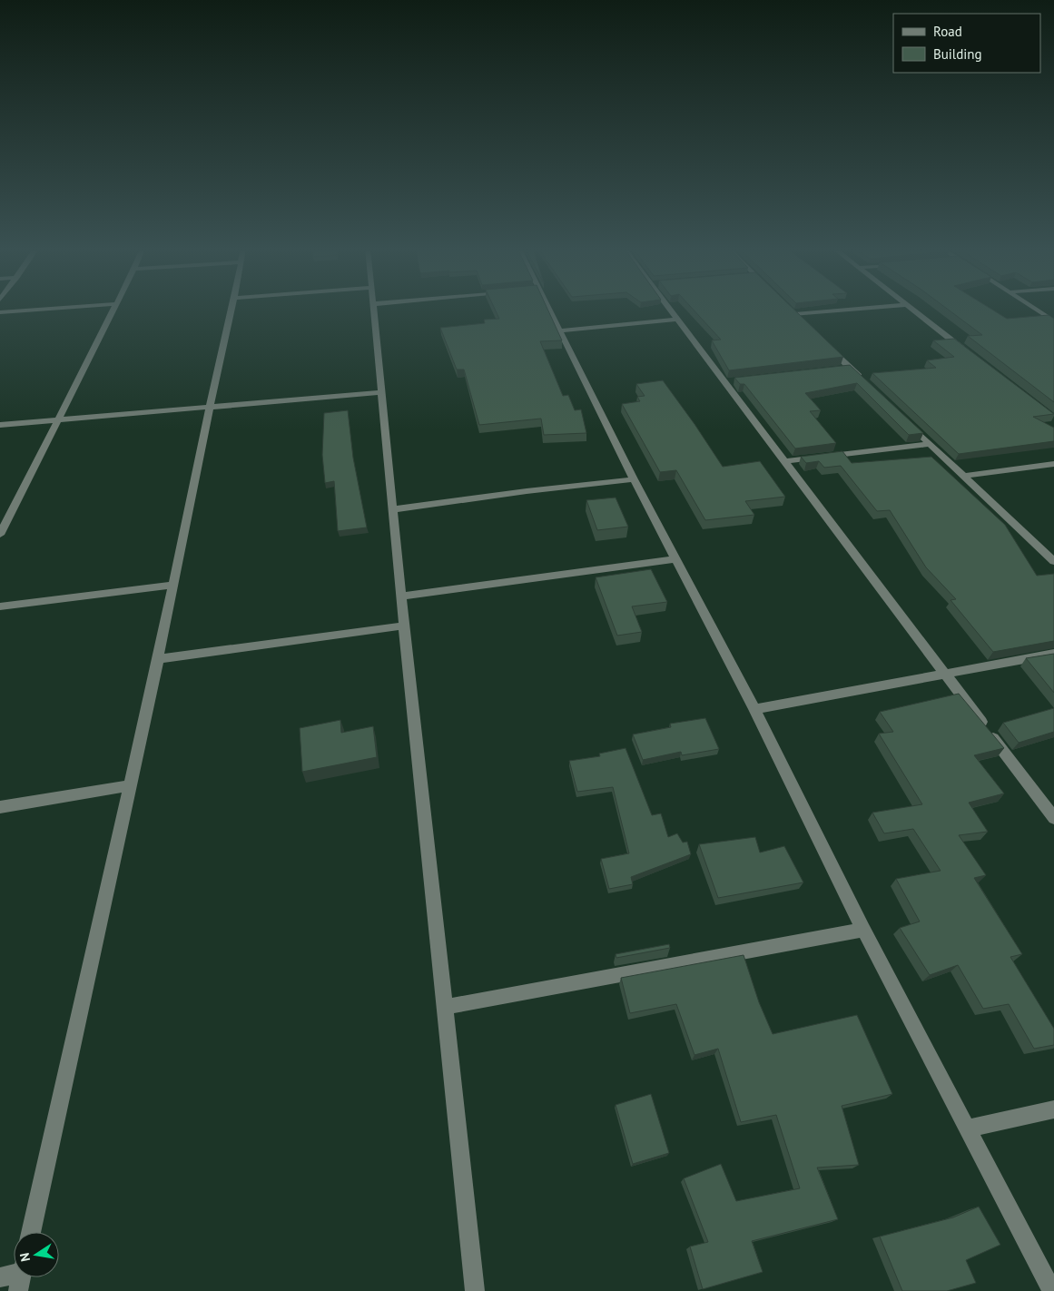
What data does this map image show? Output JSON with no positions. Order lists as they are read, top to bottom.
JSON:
{
  "legend": ["Road", "Building"],
  "north": "left"
}
